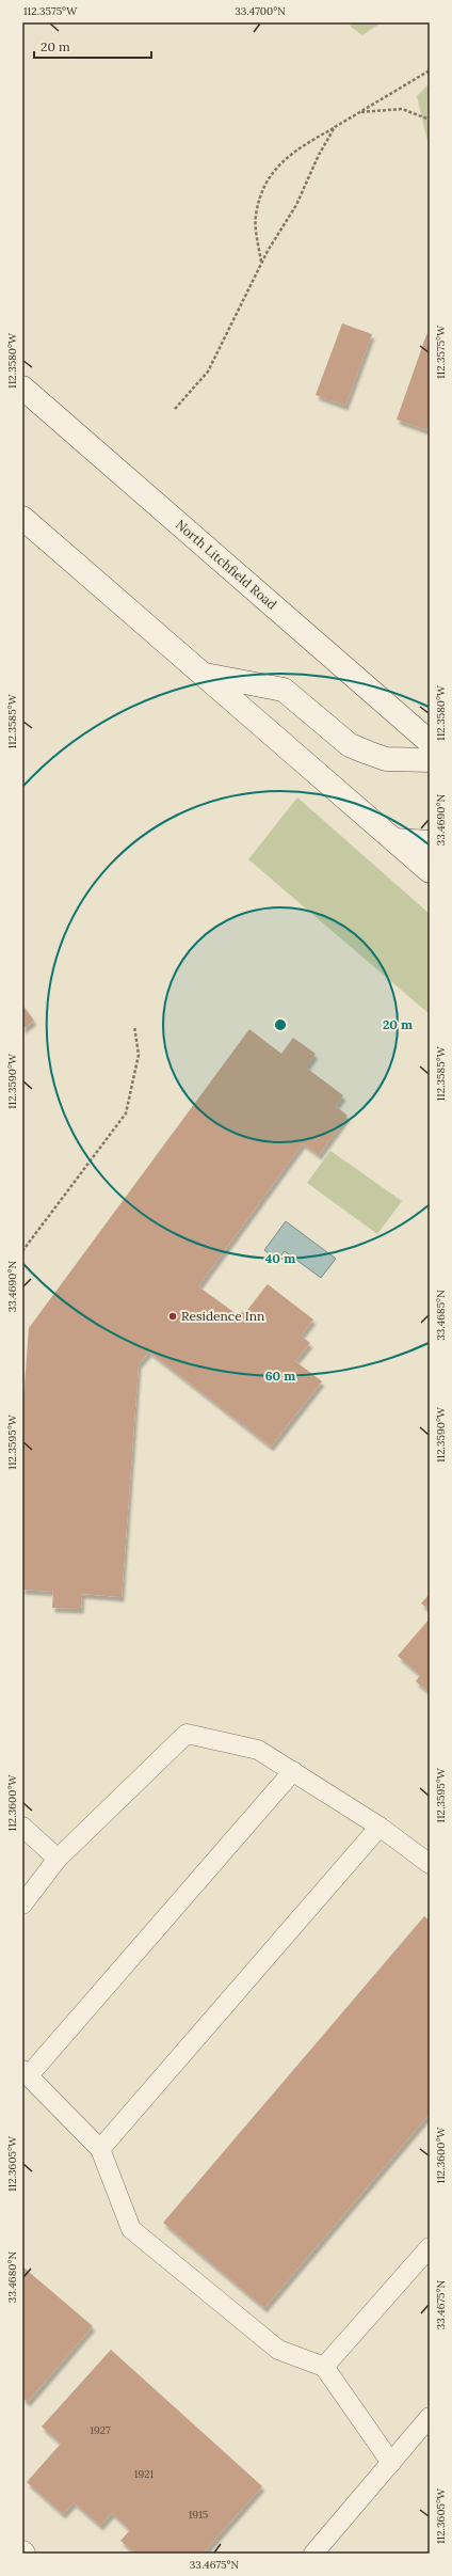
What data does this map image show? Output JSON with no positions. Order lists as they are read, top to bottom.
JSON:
{
  "streets": {
    "main road": ["North Litchfield Road"]
  },
  "places": ["Residence Inn"],
  "house_numbers": ["1927", "1921", "1915"],
  "scale_bar": "20 m",
  "coordinates": [
    "112.3575°W",
    "33.4700°N",
    "112.3580°W",
    "112.3585°W",
    "33.4690°N",
    "112.3590°W",
    "33.4685°N",
    "112.3595°W",
    "112.3600°W",
    "112.3605°W",
    "33.4680°N",
    "33.4675°N"
  ],
  "rings": ["20 m", "40 m", "60 m"]
}
